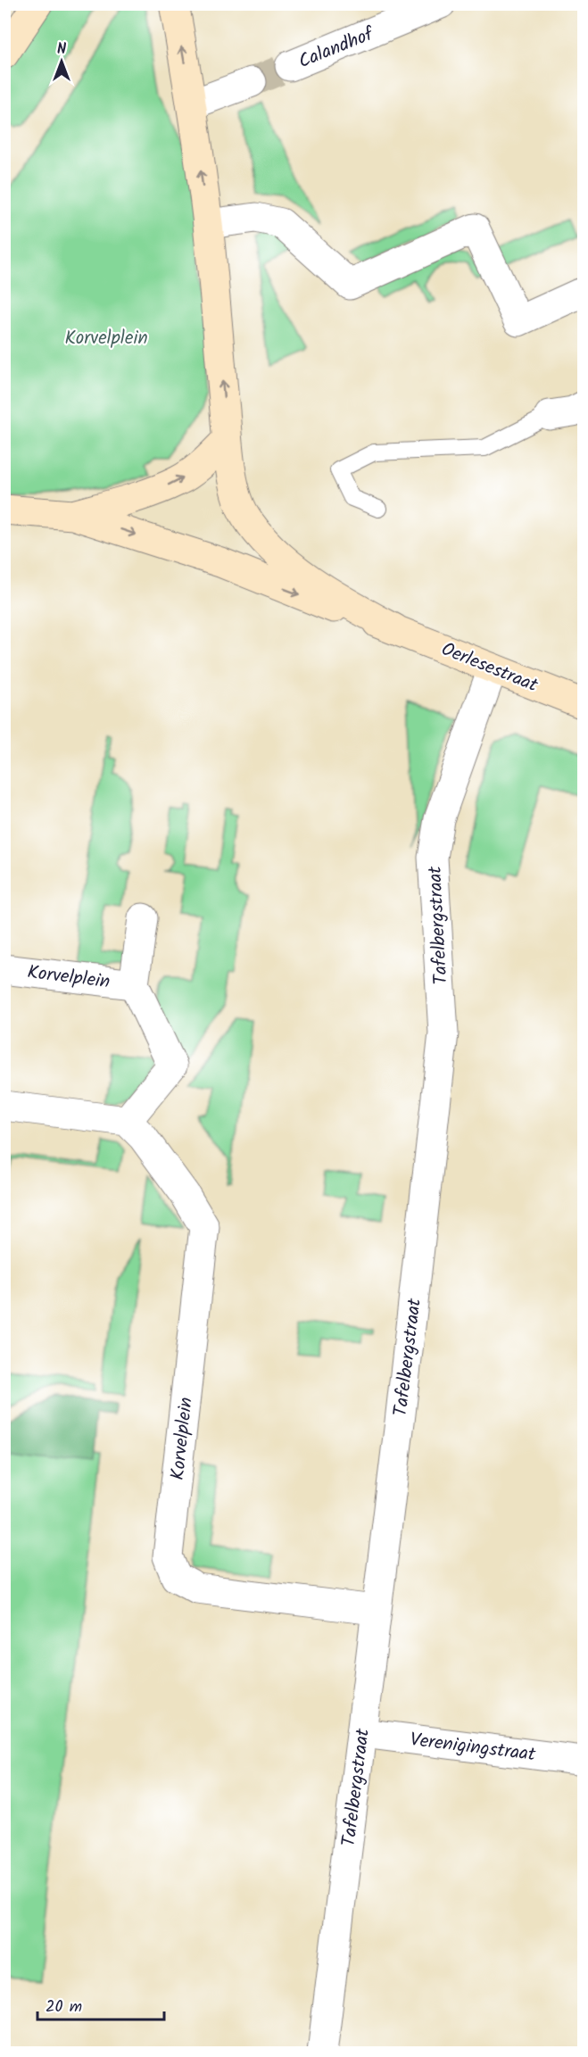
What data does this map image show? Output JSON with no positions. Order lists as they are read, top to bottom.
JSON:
{
  "streets": {
    "street": [
      "Calandhof",
      "Oerlesestraat",
      "Tafelbergstraat",
      "Korvelplein",
      "Verenigingstraat"
    ]
  },
  "crossings": [
    ["Oerlesestraat", "Tafelbergstraat"],
    ["Tafelbergstraat", "Korvelplein"],
    ["Tafelbergstraat", "Verenigingstraat"]
  ],
  "parks": ["Korvelplein"],
  "scale_bar": "20 m",
  "north": "top"
}
